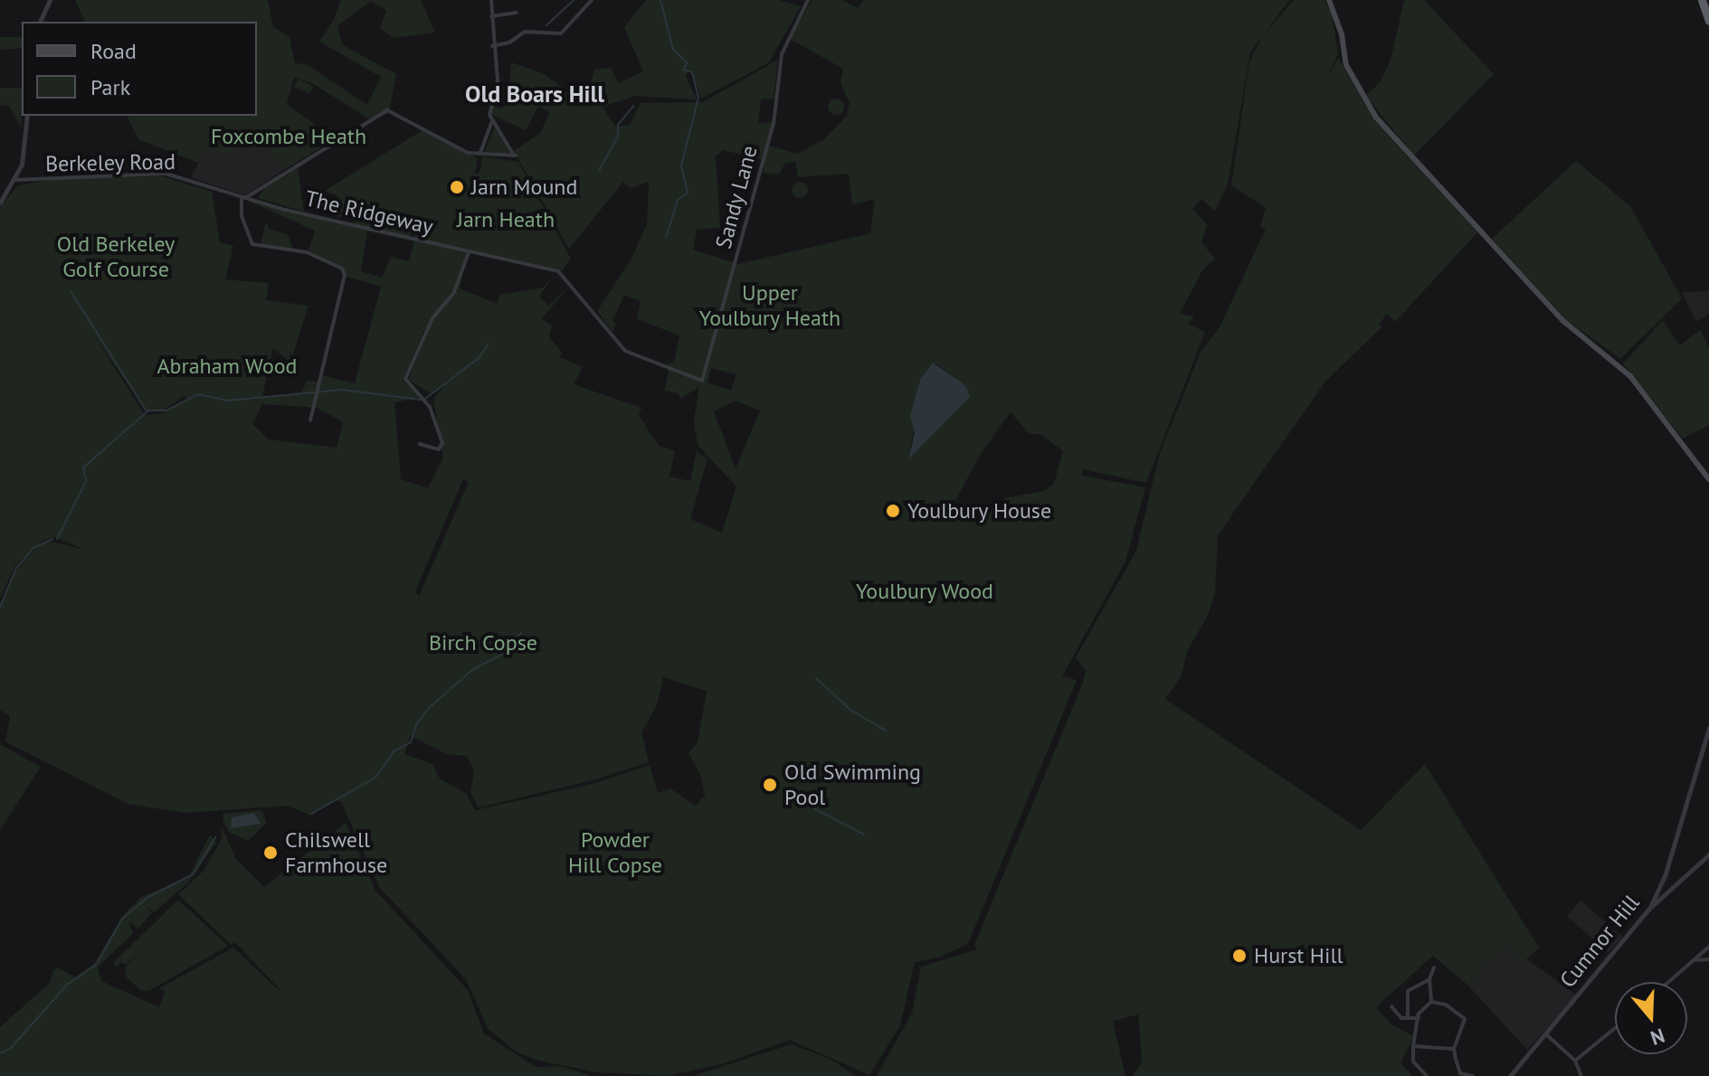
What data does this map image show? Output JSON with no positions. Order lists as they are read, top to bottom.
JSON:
{
  "streets": {
    "street": [
      "Berkeley Road",
      "Sandy Lane",
      "The Ridgeway",
      "Cumnor Hill"
    ]
  },
  "crossings": [
    ["Berkeley Road", "The Ridgeway"],
    ["Sandy Lane", "The Ridgeway"]
  ],
  "districts": ["Old Boars Hill"],
  "parks": [
    "Foxcombe Heath",
    "Jarn Heath",
    "Old Berkeley Golf Course",
    "Upper Youlbury Heath",
    "Abraham Wood",
    "Youlbury Wood",
    "Birch Copse",
    "Powder Hill Copse"
  ],
  "places": [
    "Jarn Mound",
    "Youlbury House",
    "Old Swimming Pool",
    "Chilswell Farmhouse",
    "Hurst Hill"
  ],
  "legend": ["Road", "Park"],
  "north": "bottom"
}
